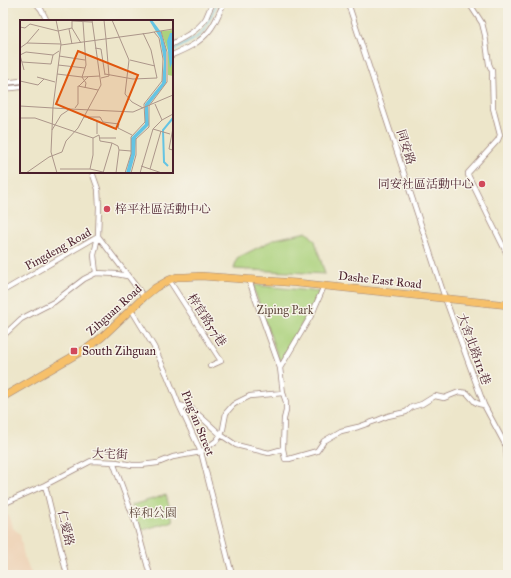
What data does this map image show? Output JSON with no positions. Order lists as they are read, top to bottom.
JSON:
{
  "streets": {
    "main road": ["Dashe East Road", "Zihguan Road"],
    "street": [
      "同安路",
      "Pingdeng Road",
      "梓官路57巷",
      "大舍北路112巷",
      "Ping'an Street",
      "大宅街",
      "仁愛路"
    ]
  },
  "crossings": [
    ["同安路", "Dashe East Road"],
    ["同安路", "大舍北路112巷"],
    ["Pingdeng Road", "Zihguan Road"],
    ["Dashe East Road", "Zihguan Road"],
    ["Dashe East Road", "大舍北路112巷"],
    ["Zihguan Road", "梓官路57巷"],
    ["Zihguan Road", "Ping'an Street"],
    ["Ping'an Street", "大宅街"],
    ["大宅街", "仁愛路"]
  ],
  "parks": ["Ziping Park", "梓和公園"],
  "places": {
    "other": ["同安社區活動中心", "梓平社區活動中心"],
    "transit": ["South Zihguan"]
  }
}
